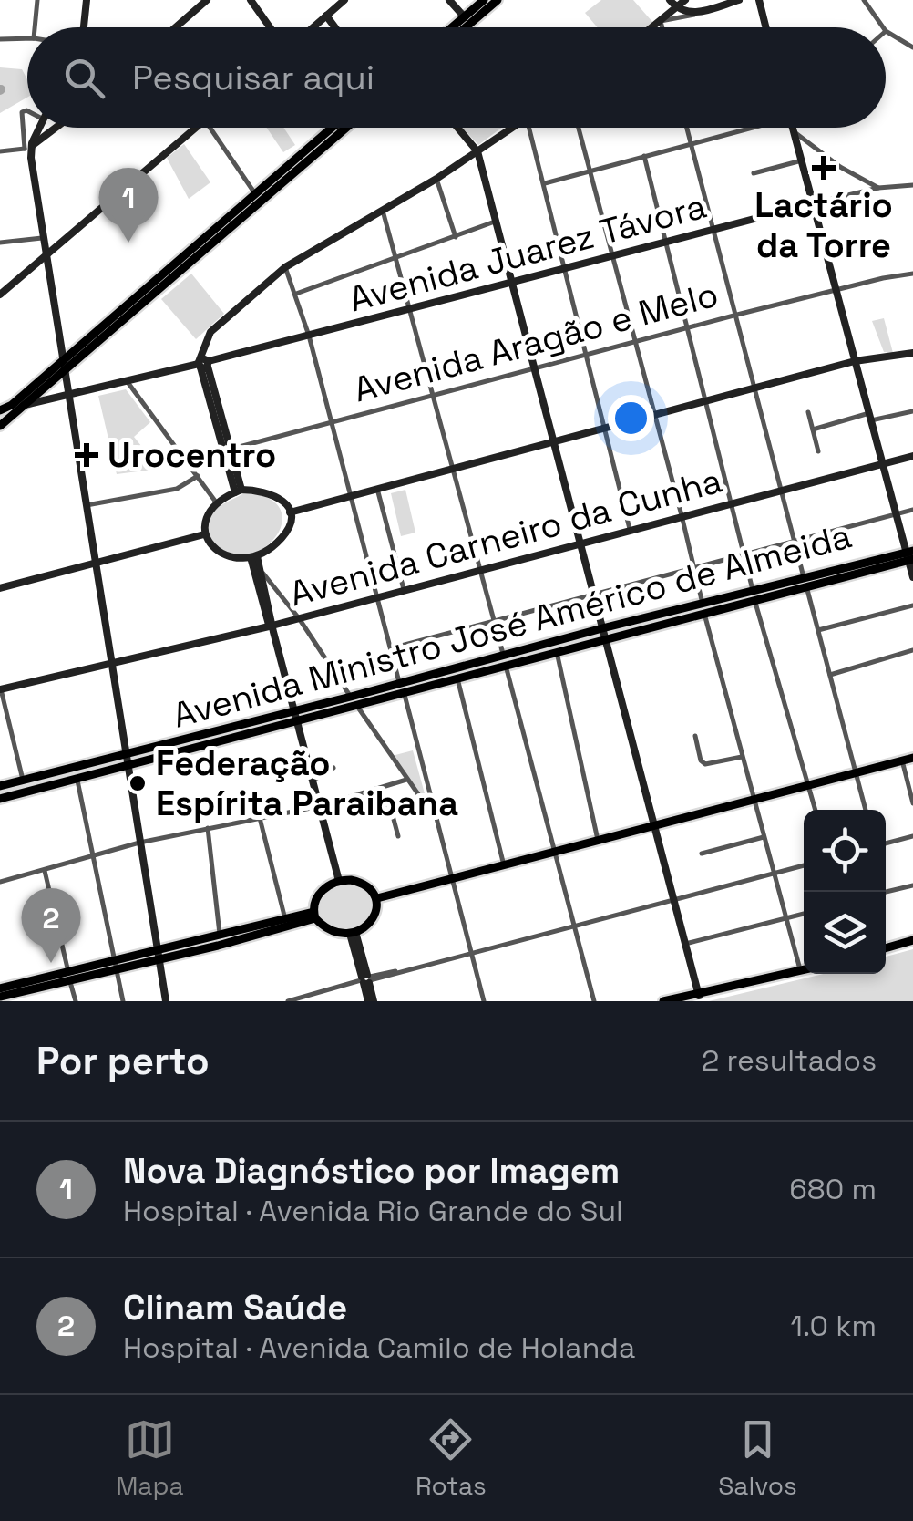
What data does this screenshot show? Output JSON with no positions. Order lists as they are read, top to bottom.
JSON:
{
  "streets": {
    "main road": ["Avenida Ministro José Américo de Almeida"],
    "street": ["Avenida Juarez Távora", "Avenida Aragão e Melo", "Avenida Carneiro da Cunha"]
  },
  "places": {
    "health": ["Lactário da Torre", "Urocentro"],
    "other": ["Federação Espírita Paraibana"]
  },
  "page": {
    "search": "Pesquisar aqui",
    "pins": ["1", "2"],
    "heading": ["Por perto", "2 resultados"],
    "list": [
      {
        "mark": "1",
        "name": "Nova Diagnóstico por Imagem",
        "note": "Hospital · Avenida Rio Grande do Sul",
        "value": "680 m"
      },
      {
        "mark": "2",
        "name": "Clinam Saúde",
        "note": "Hospital · Avenida Camilo de Holanda",
        "value": "1.0 km"
      }
    ],
    "nav": ["Mapa", "Rotas", "Salvos"]
  }
}
